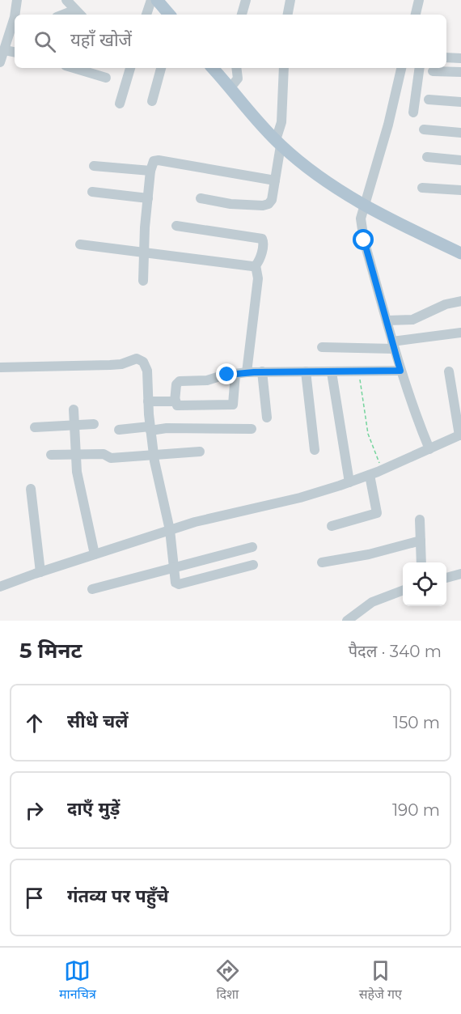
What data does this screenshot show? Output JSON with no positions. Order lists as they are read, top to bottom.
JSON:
{
  "page": {
    "search": "यहाँ खोजें",
    "heading": ["5 मिनट", "पैदल · 340 m"],
    "list": [
      ["सीधे चलें", "150 m"],
      ["दाएँ मुड़ें", "190 m"],
      "गंतव्य पर पहुँचे"
    ],
    "nav": ["मानचित्र", "दिशा", "सहेजे गए"]
  }
}
